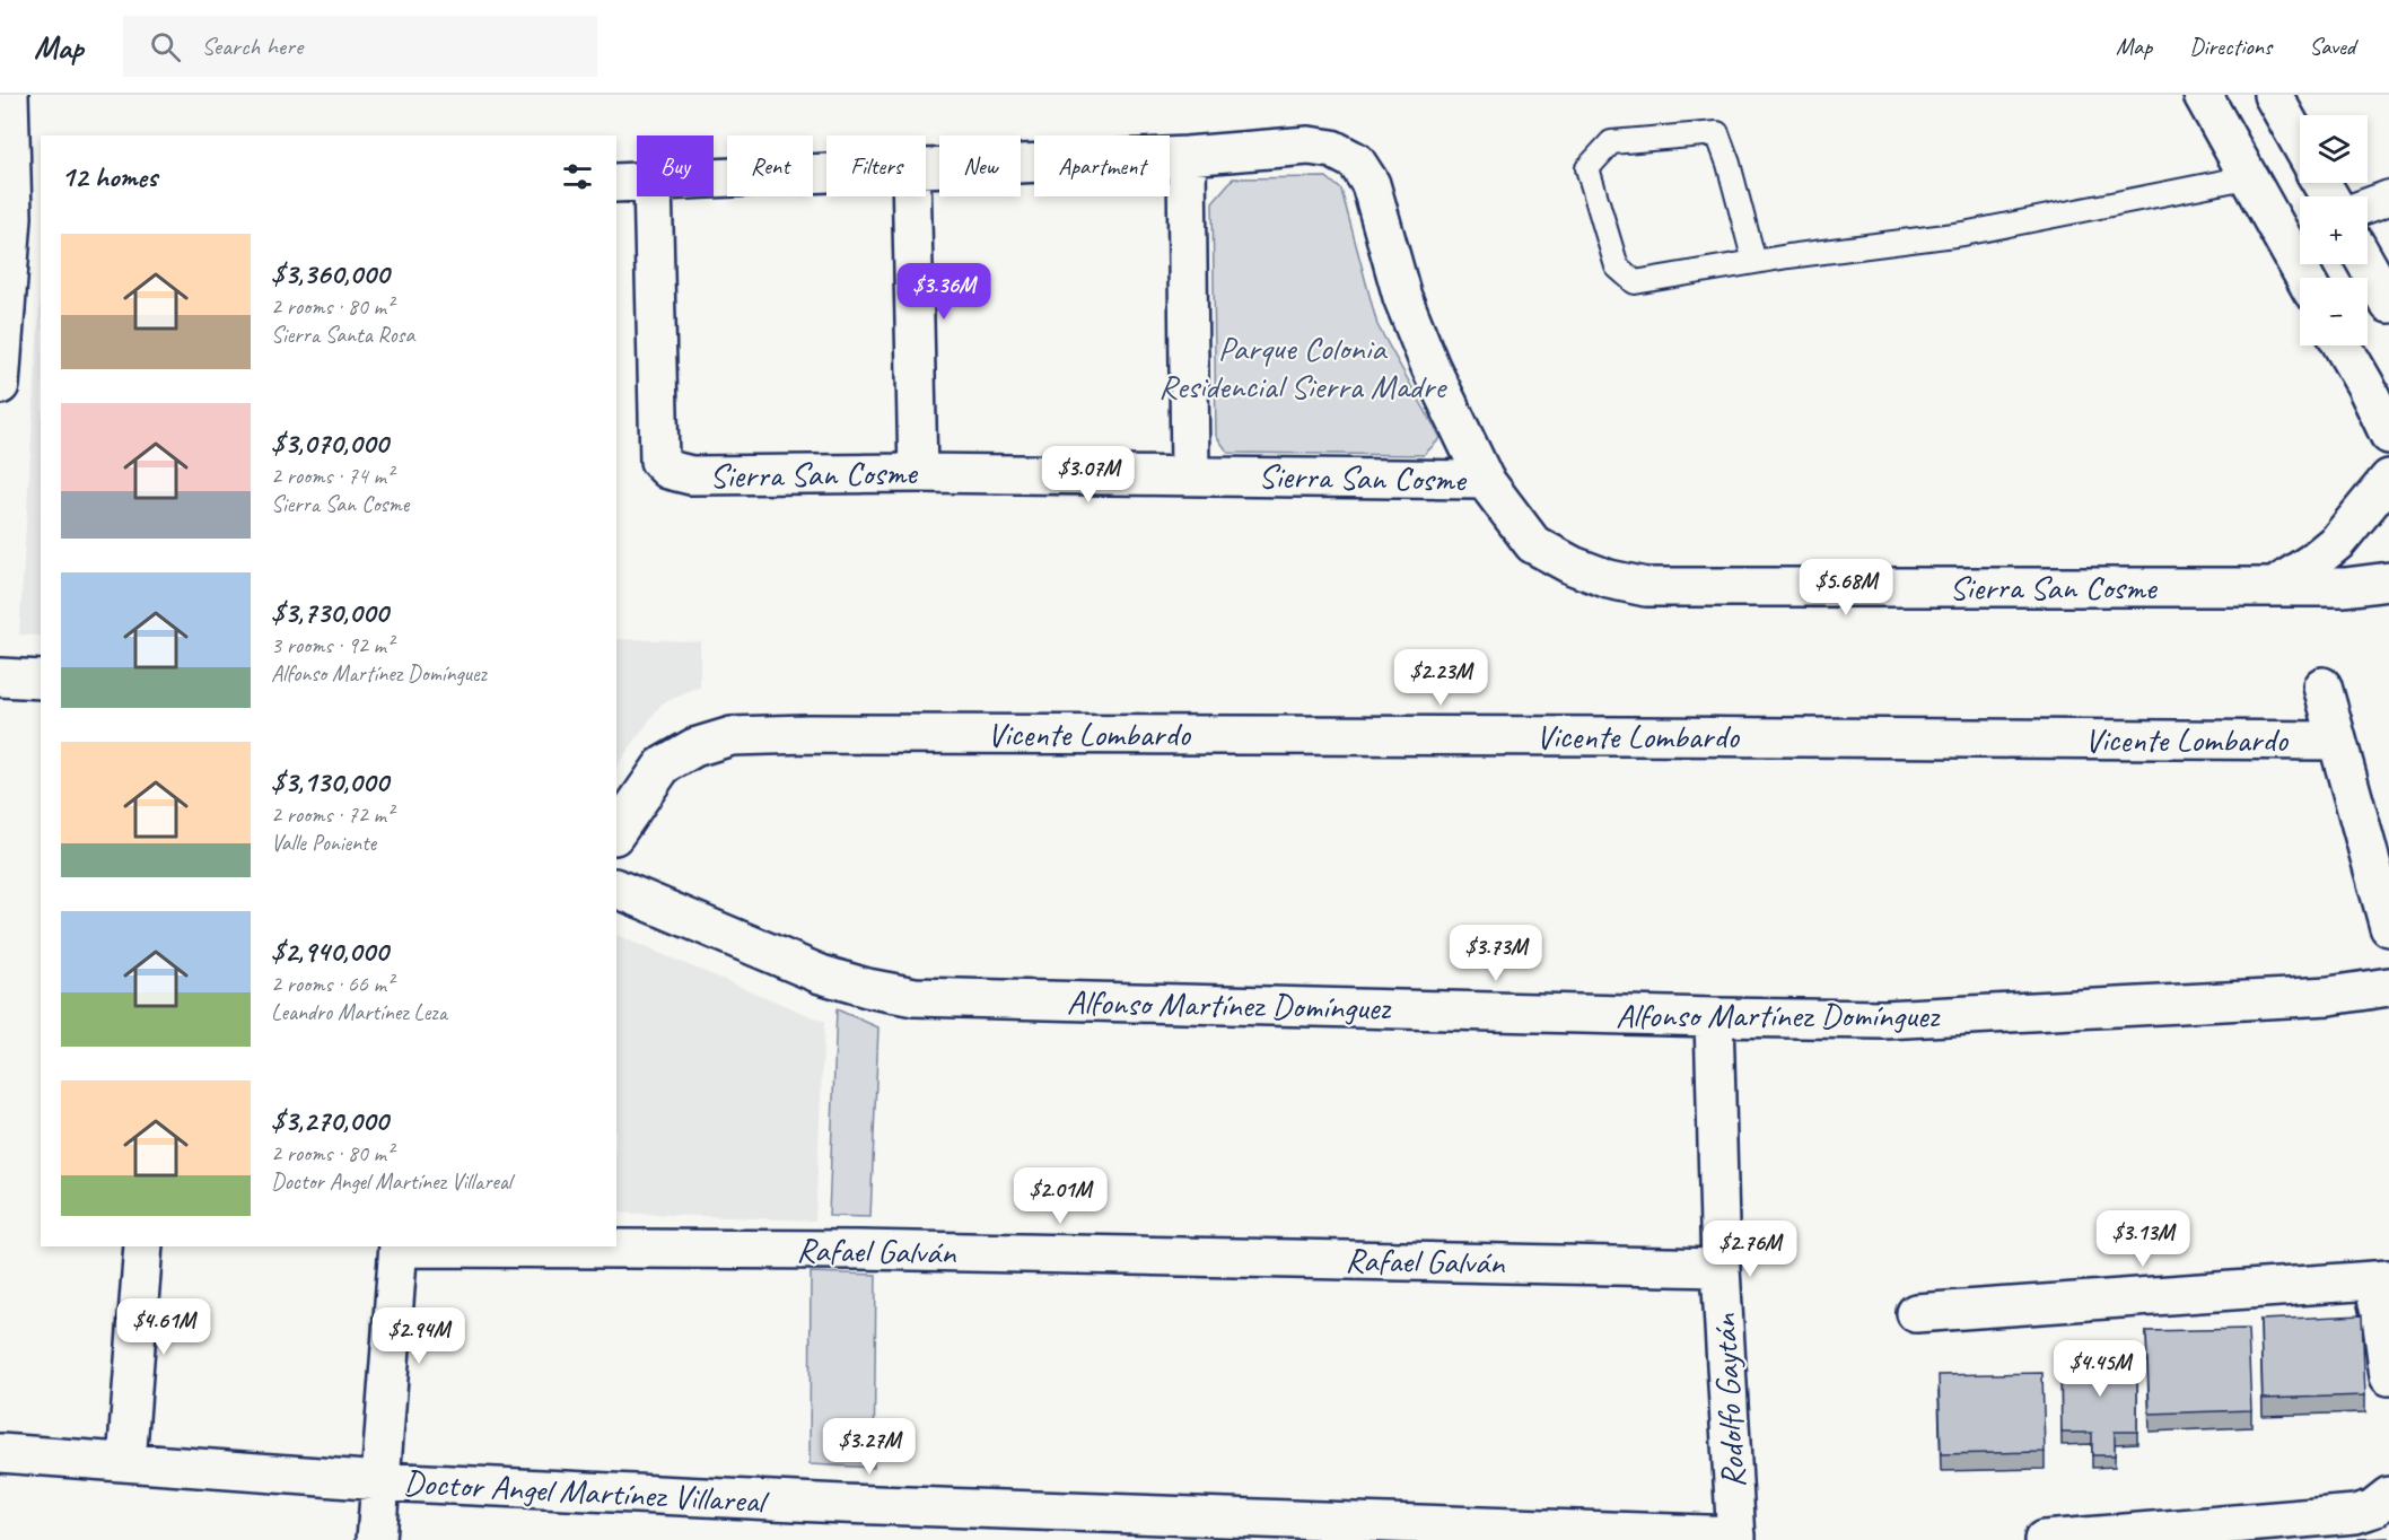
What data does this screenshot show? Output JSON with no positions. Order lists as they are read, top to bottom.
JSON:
{
  "streets": {
    "street": [
      "Sierra San Cosme",
      "Vicente Lombardo",
      "Alfonso Martínez Domínguez",
      "Rafael Galván",
      "Rodolfo Gaytán",
      "Doctor Angel Martínez Villareal"
    ]
  },
  "crossings": [
    ["Alfonso Martínez Domínguez", "Rodolfo Gaytán"],
    ["Rafael Galván", "Rodolfo Gaytán"],
    ["Rodolfo Gaytán", "Doctor Angel Martínez Villareal"]
  ],
  "parks": ["Parque Colonia Residencial Sierra Madre"],
  "page": {
    "header": "Map",
    "search": "Search here",
    "nav": ["Map", "Directions", "Saved"],
    "map_buttons": ["+", "−"],
    "chip": [
      "Buy",
      "Rent",
      "Filters",
      "New",
      "Apartment"
    ],
    "heading": "12 homes",
    "list": [
      {
        "name": "$3,360,000",
        "note": "2 rooms · 80 m² · Sierra Santa Rosa"
      },
      {
        "name": "$3,070,000",
        "note": "2 rooms · 74 m² · Sierra San Cosme"
      },
      {
        "name": "$3,730,000",
        "note": "3 rooms · 92 m² · Alfonso Martínez Domínguez"
      },
      {
        "name": "$3,130,000",
        "note": "2 rooms · 72 m² · Valle Poniente"
      },
      {
        "name": "$2,940,000",
        "note": "2 rooms · 66 m² · Leandro Martínez Leza"
      },
      {
        "name": "$3,270,000",
        "note": "2 rooms · 80 m² · Doctor Angel Martínez Villareal"
      }
    ],
    "price": [
      "$3.36M",
      "$3.07M",
      "$5.68M",
      "$2.23M",
      "$3.73M",
      "$2.01M",
      "$3.13M",
      "$2.76M",
      "$4.61M",
      "$2.94M",
      "$4.45M",
      "$3.27M"
    ]
  }
}
